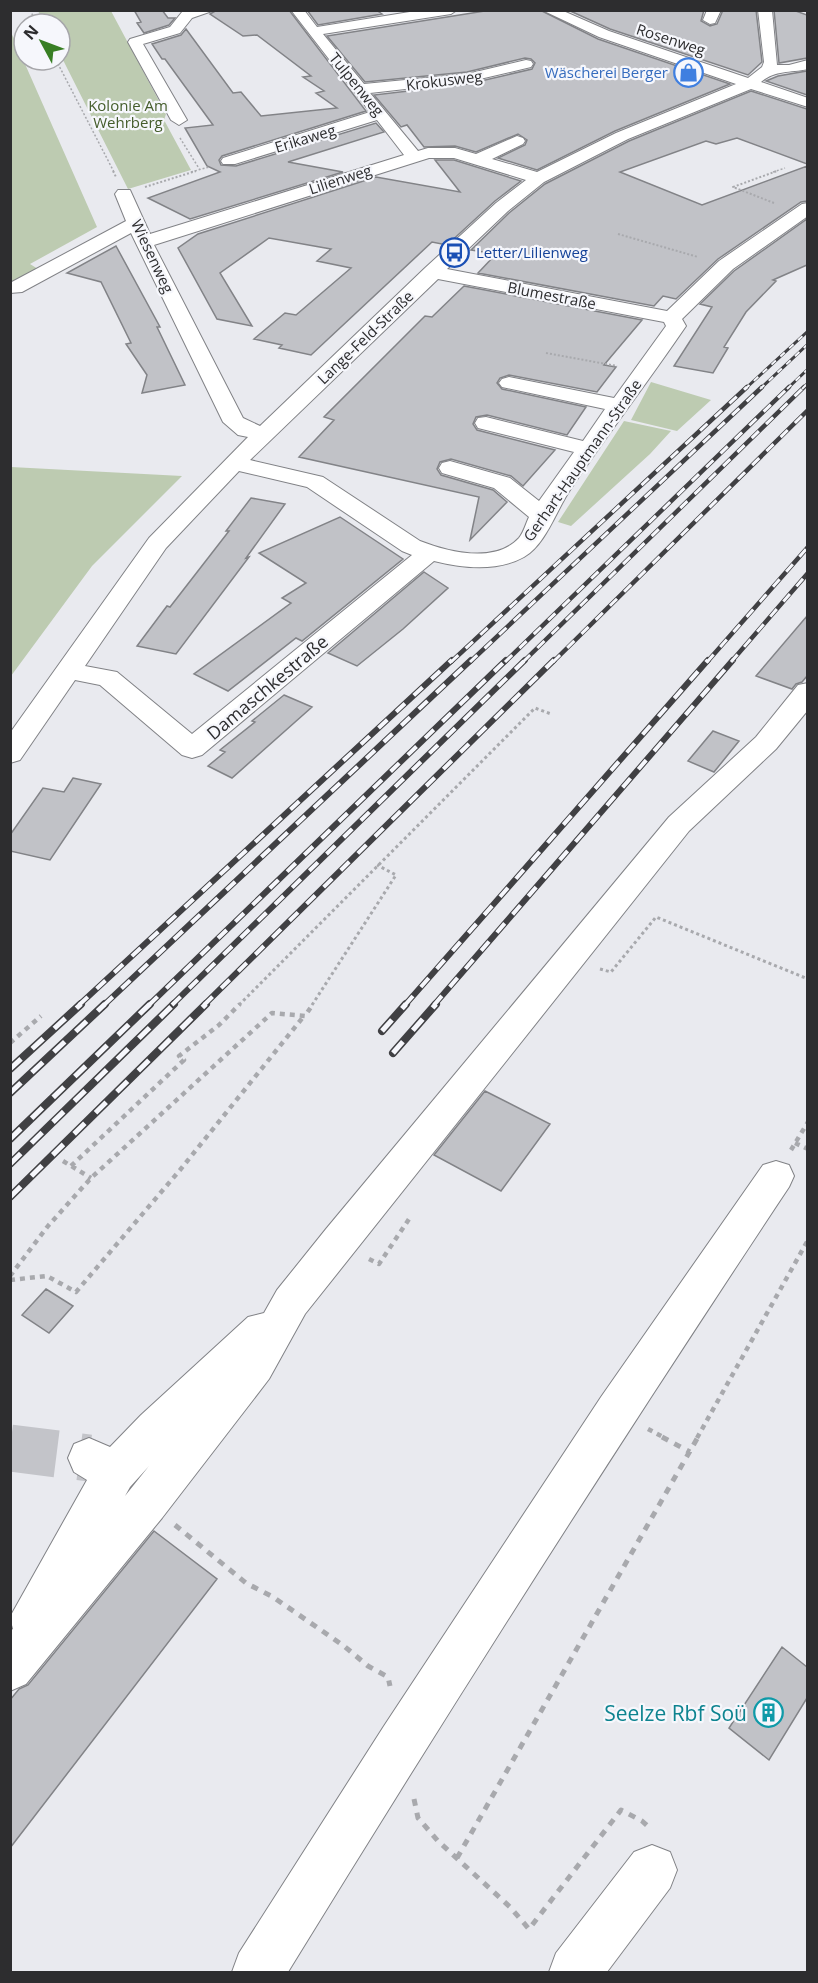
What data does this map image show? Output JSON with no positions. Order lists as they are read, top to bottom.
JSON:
{
  "streets": {
    "street": [
      "Rosenweg",
      "Krokusweg",
      "Tulpenweg",
      "Erikaweg",
      "Lilienweg",
      "Wiesenweg",
      "Blumestraße",
      "Lange-Feld-Straße",
      "Gerhart-Hauptmann-Straße",
      "Damaschkestraße"
    ]
  },
  "crossings": [
    ["Rosenweg", "Lange-Feld-Straße"],
    ["Krokusweg", "Tulpenweg"],
    ["Tulpenweg", "Erikaweg"],
    ["Tulpenweg", "Lilienweg"],
    ["Lilienweg", "Wiesenweg"],
    ["Lilienweg", "Lange-Feld-Straße"],
    ["Wiesenweg", "Lange-Feld-Straße"],
    ["Blumestraße", "Lange-Feld-Straße"],
    ["Blumestraße", "Gerhart-Hauptmann-Straße"],
    ["Lange-Feld-Straße", "Gerhart-Hauptmann-Straße"],
    ["Lange-Feld-Straße", "Damaschkestraße"],
    ["Gerhart-Hauptmann-Straße", "Damaschkestraße"]
  ],
  "parks": ["Kolonie Am Wehrberg"],
  "places": {
    "shop": ["Wäscherei Berger"],
    "bus stop": ["Letter/Lilienweg"],
    "building": ["Seelze Rbf Soü"]
  },
  "north": "top left"
}
